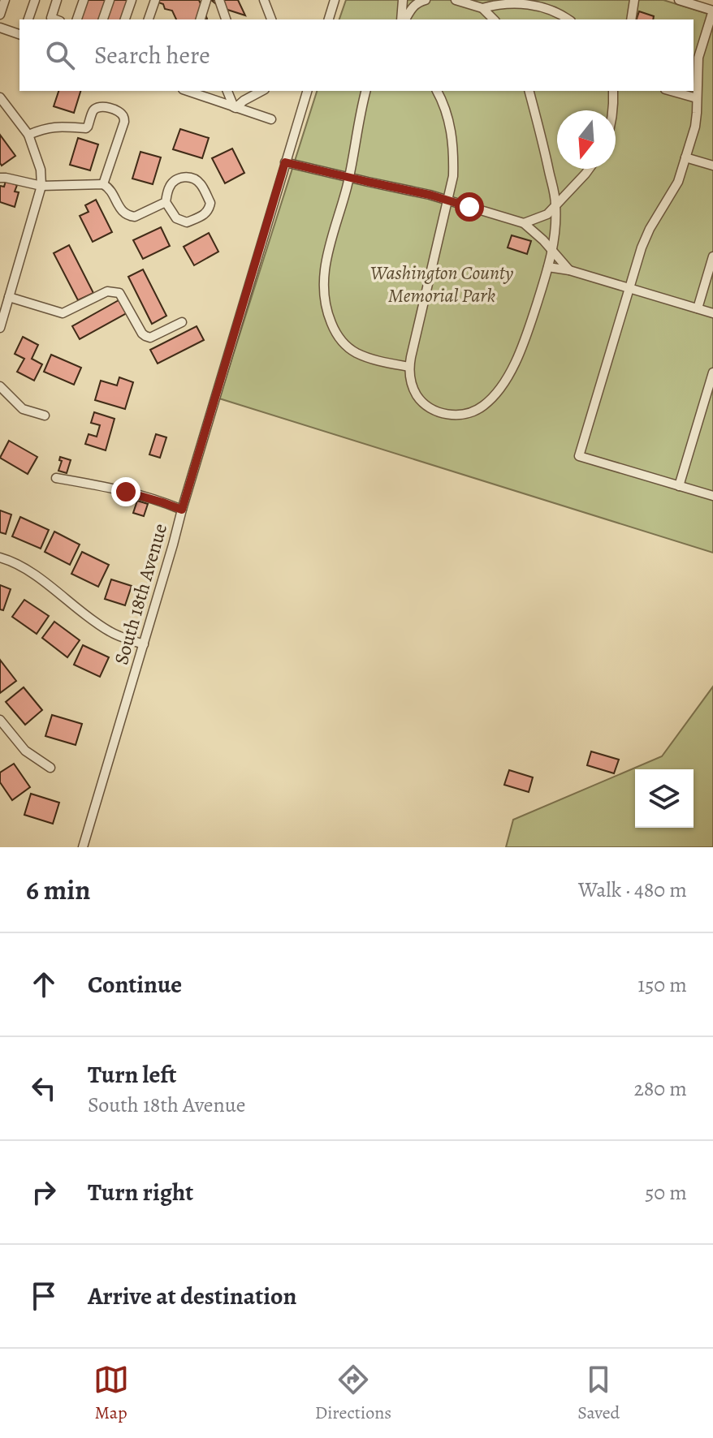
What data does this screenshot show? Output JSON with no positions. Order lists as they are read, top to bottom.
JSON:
{
  "streets": {
    "street": ["South 18th Avenue"]
  },
  "parks": ["Washington County Memorial Park"],
  "north": "bottom",
  "page": {
    "search": "Search here",
    "heading": ["6 min", "Walk · 480 m"],
    "list": [
      ["Continue", "150 m"],
      ["Turn left", "South 18th Avenue", "280 m"],
      ["Turn right", "50 m"],
      "Arrive at destination"
    ],
    "nav": ["Map", "Directions", "Saved"]
  }
}
